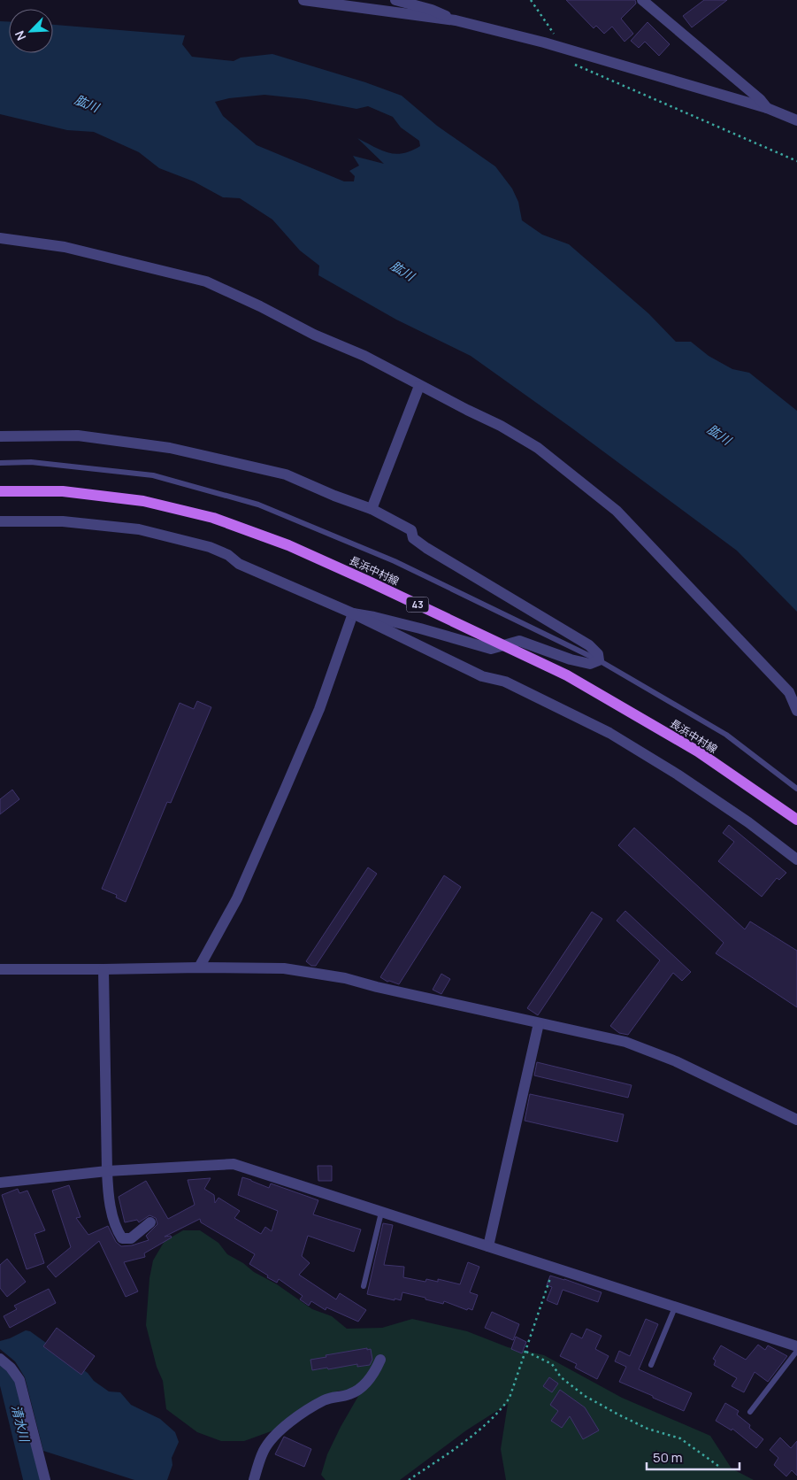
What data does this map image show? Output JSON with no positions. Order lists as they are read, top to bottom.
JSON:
{
  "streets": {
    "main road": ["長浜中村線", "43"]
  },
  "water": ["肱川", "清水川"],
  "scale_bar": "50 m",
  "north": "bottom left"
}
